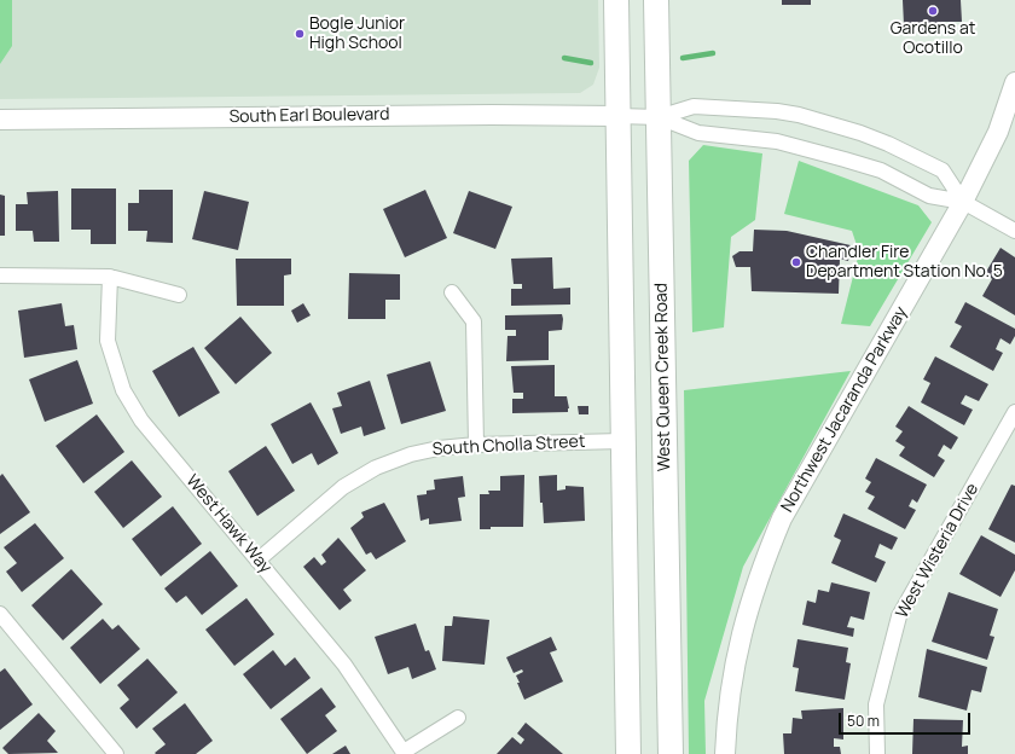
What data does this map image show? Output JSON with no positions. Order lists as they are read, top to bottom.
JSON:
{
  "streets": {
    "main road": ["West Queen Creek Road"],
    "street": [
      "South Earl Boulevard",
      "Northwest Jacaranda Parkway",
      "South Cholla Street",
      "West Hawk Way",
      "West Wisteria Drive"
    ]
  },
  "crossings": [
    ["South Cholla Street", "West Hawk Way"]
  ],
  "places": ["Gardens at Ocotillo", "Bogle Junior High School", "Chandler Fire Department Station No. 5"],
  "scale_bar": "50 m"
}
